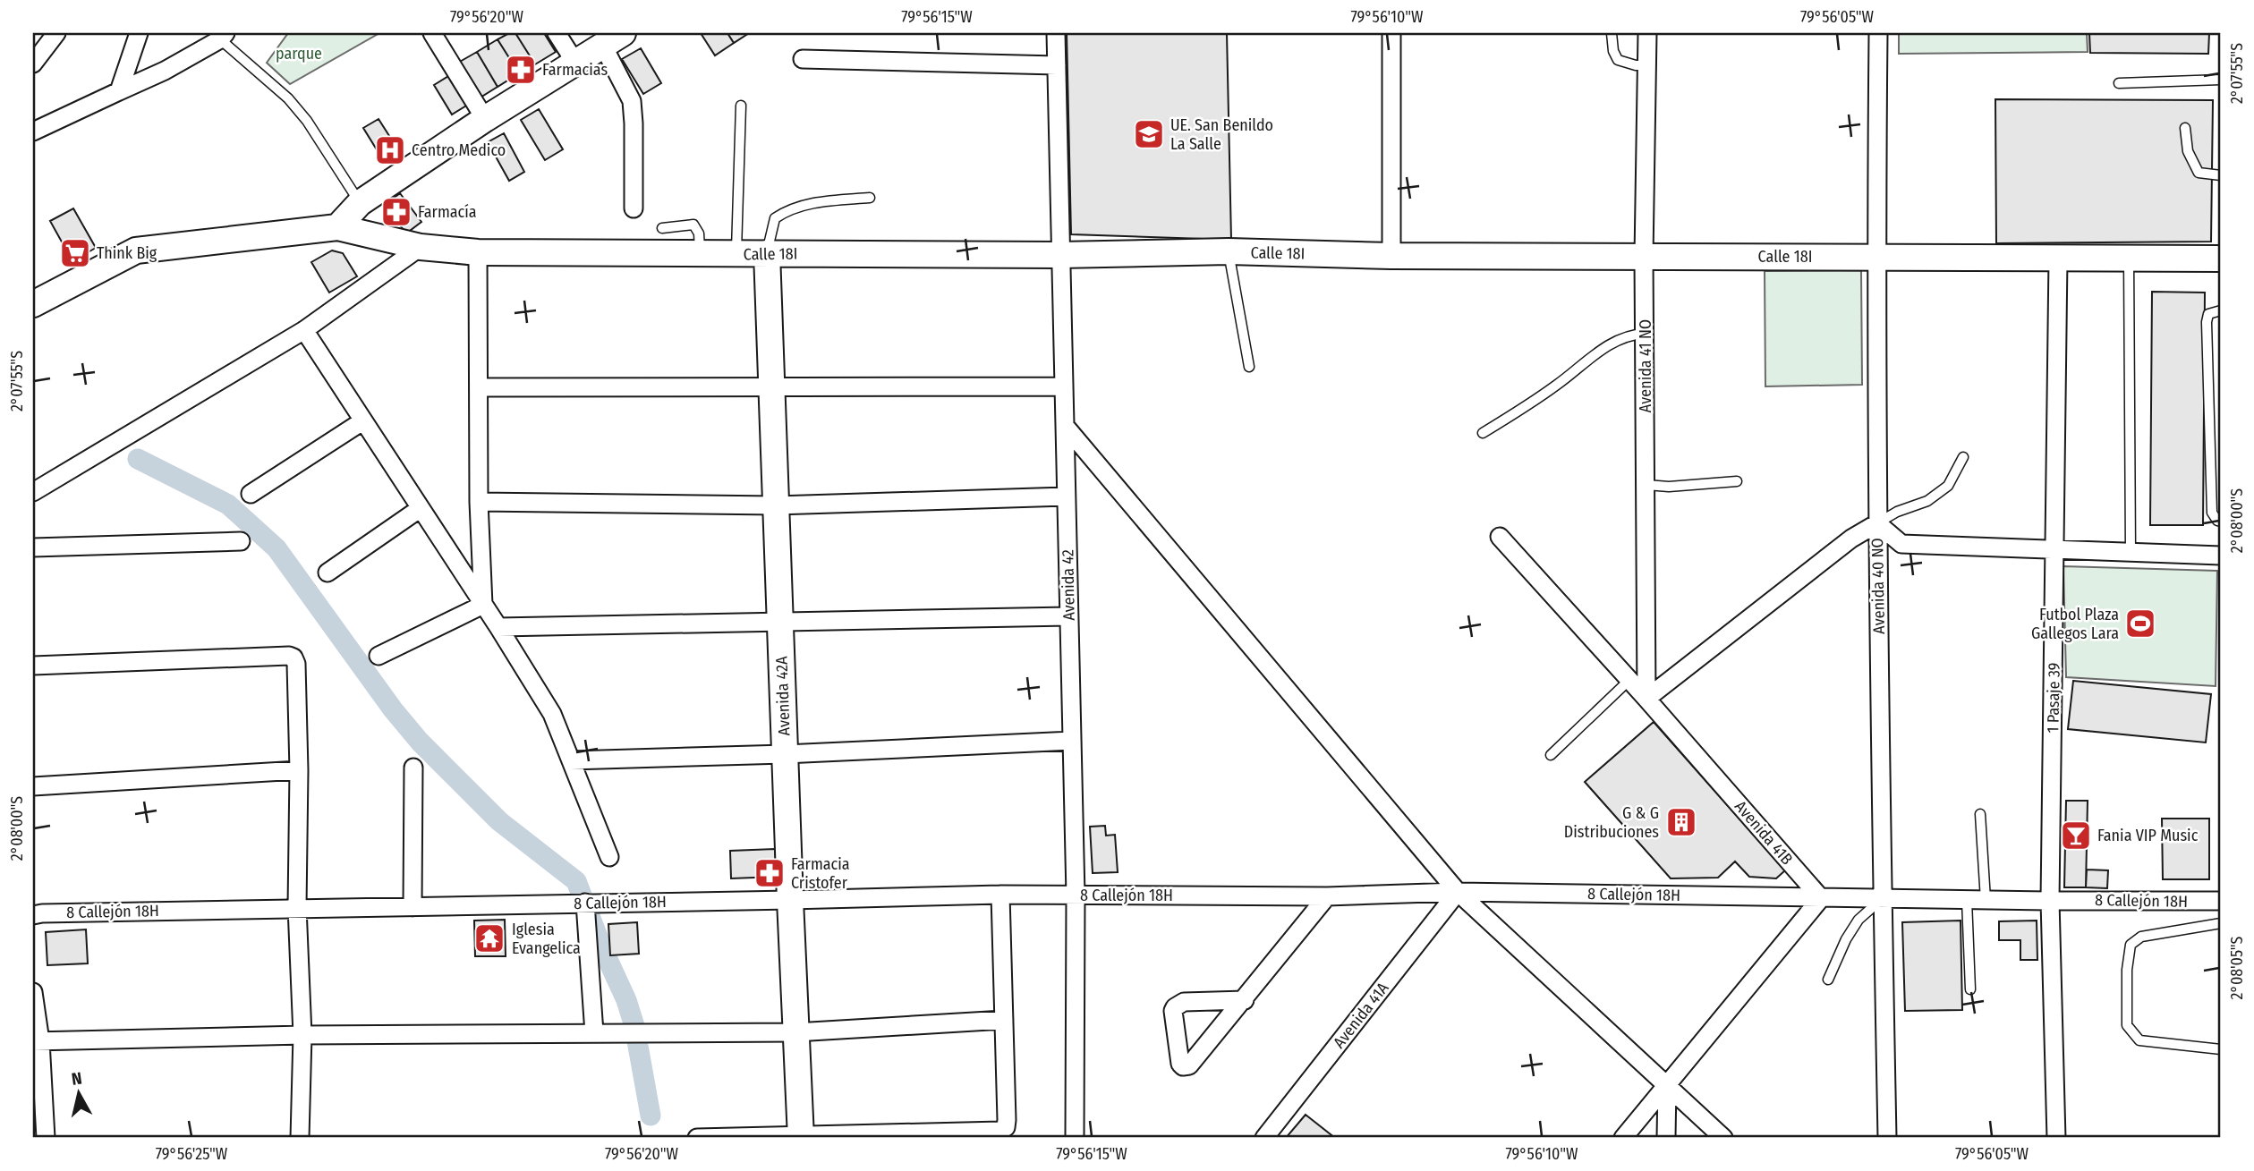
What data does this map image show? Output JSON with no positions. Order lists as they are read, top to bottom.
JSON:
{
  "streets": {
    "street": [
      "Calle 18I",
      "Avenida 41 NO",
      "Avenida 42",
      "Avenida 40 NO",
      "Avenida 42A",
      "1 Pasaje 39",
      "Avenida 41B",
      "8 Callejón 18H",
      "Avenida 41A"
    ]
  },
  "crossings": [
    ["Calle 18I", "Avenida 41 NO"],
    ["Calle 18I", "Avenida 42"],
    ["Calle 18I", "Avenida 40 NO"],
    ["Calle 18I", "Avenida 42A"],
    ["Calle 18I", "1 Pasaje 39"],
    ["Avenida 41 NO", "Avenida 41B"],
    ["Avenida 42", "8 Callejón 18H"],
    ["Avenida 40 NO", "8 Callejón 18H"],
    ["Avenida 42A", "8 Callejón 18H"],
    ["1 Pasaje 39", "8 Callejón 18H"],
    ["Avenida 41B", "8 Callejón 18H"],
    ["8 Callejón 18H", "Avenida 41A"]
  ],
  "parks": ["parque"],
  "places": {
    "pharmacy": ["Farmacias", "Farmacía", "Farmacia Cristofer"],
    "school or university": ["UE. San Benildo La Salle"],
    "hospital": ["Centro Medico"],
    "supermarket": ["Think Big"],
    "sports": ["Futbol Plaza Gallegos Lara"],
    "building": ["G & G Distribuciones"],
    "bar": ["Fania VIP Music"],
    "temple": ["Iglesia Evangelica"]
  },
  "north": "top",
  "coordinates": [
    "79°56'20\"W",
    "79°56'15\"W",
    "79°56'10\"W",
    "79°56'05\"W",
    "2°07'55\"S",
    "2°08'00\"S",
    "2°08'05\"S",
    "79°56'25\"W"
  ]
}
